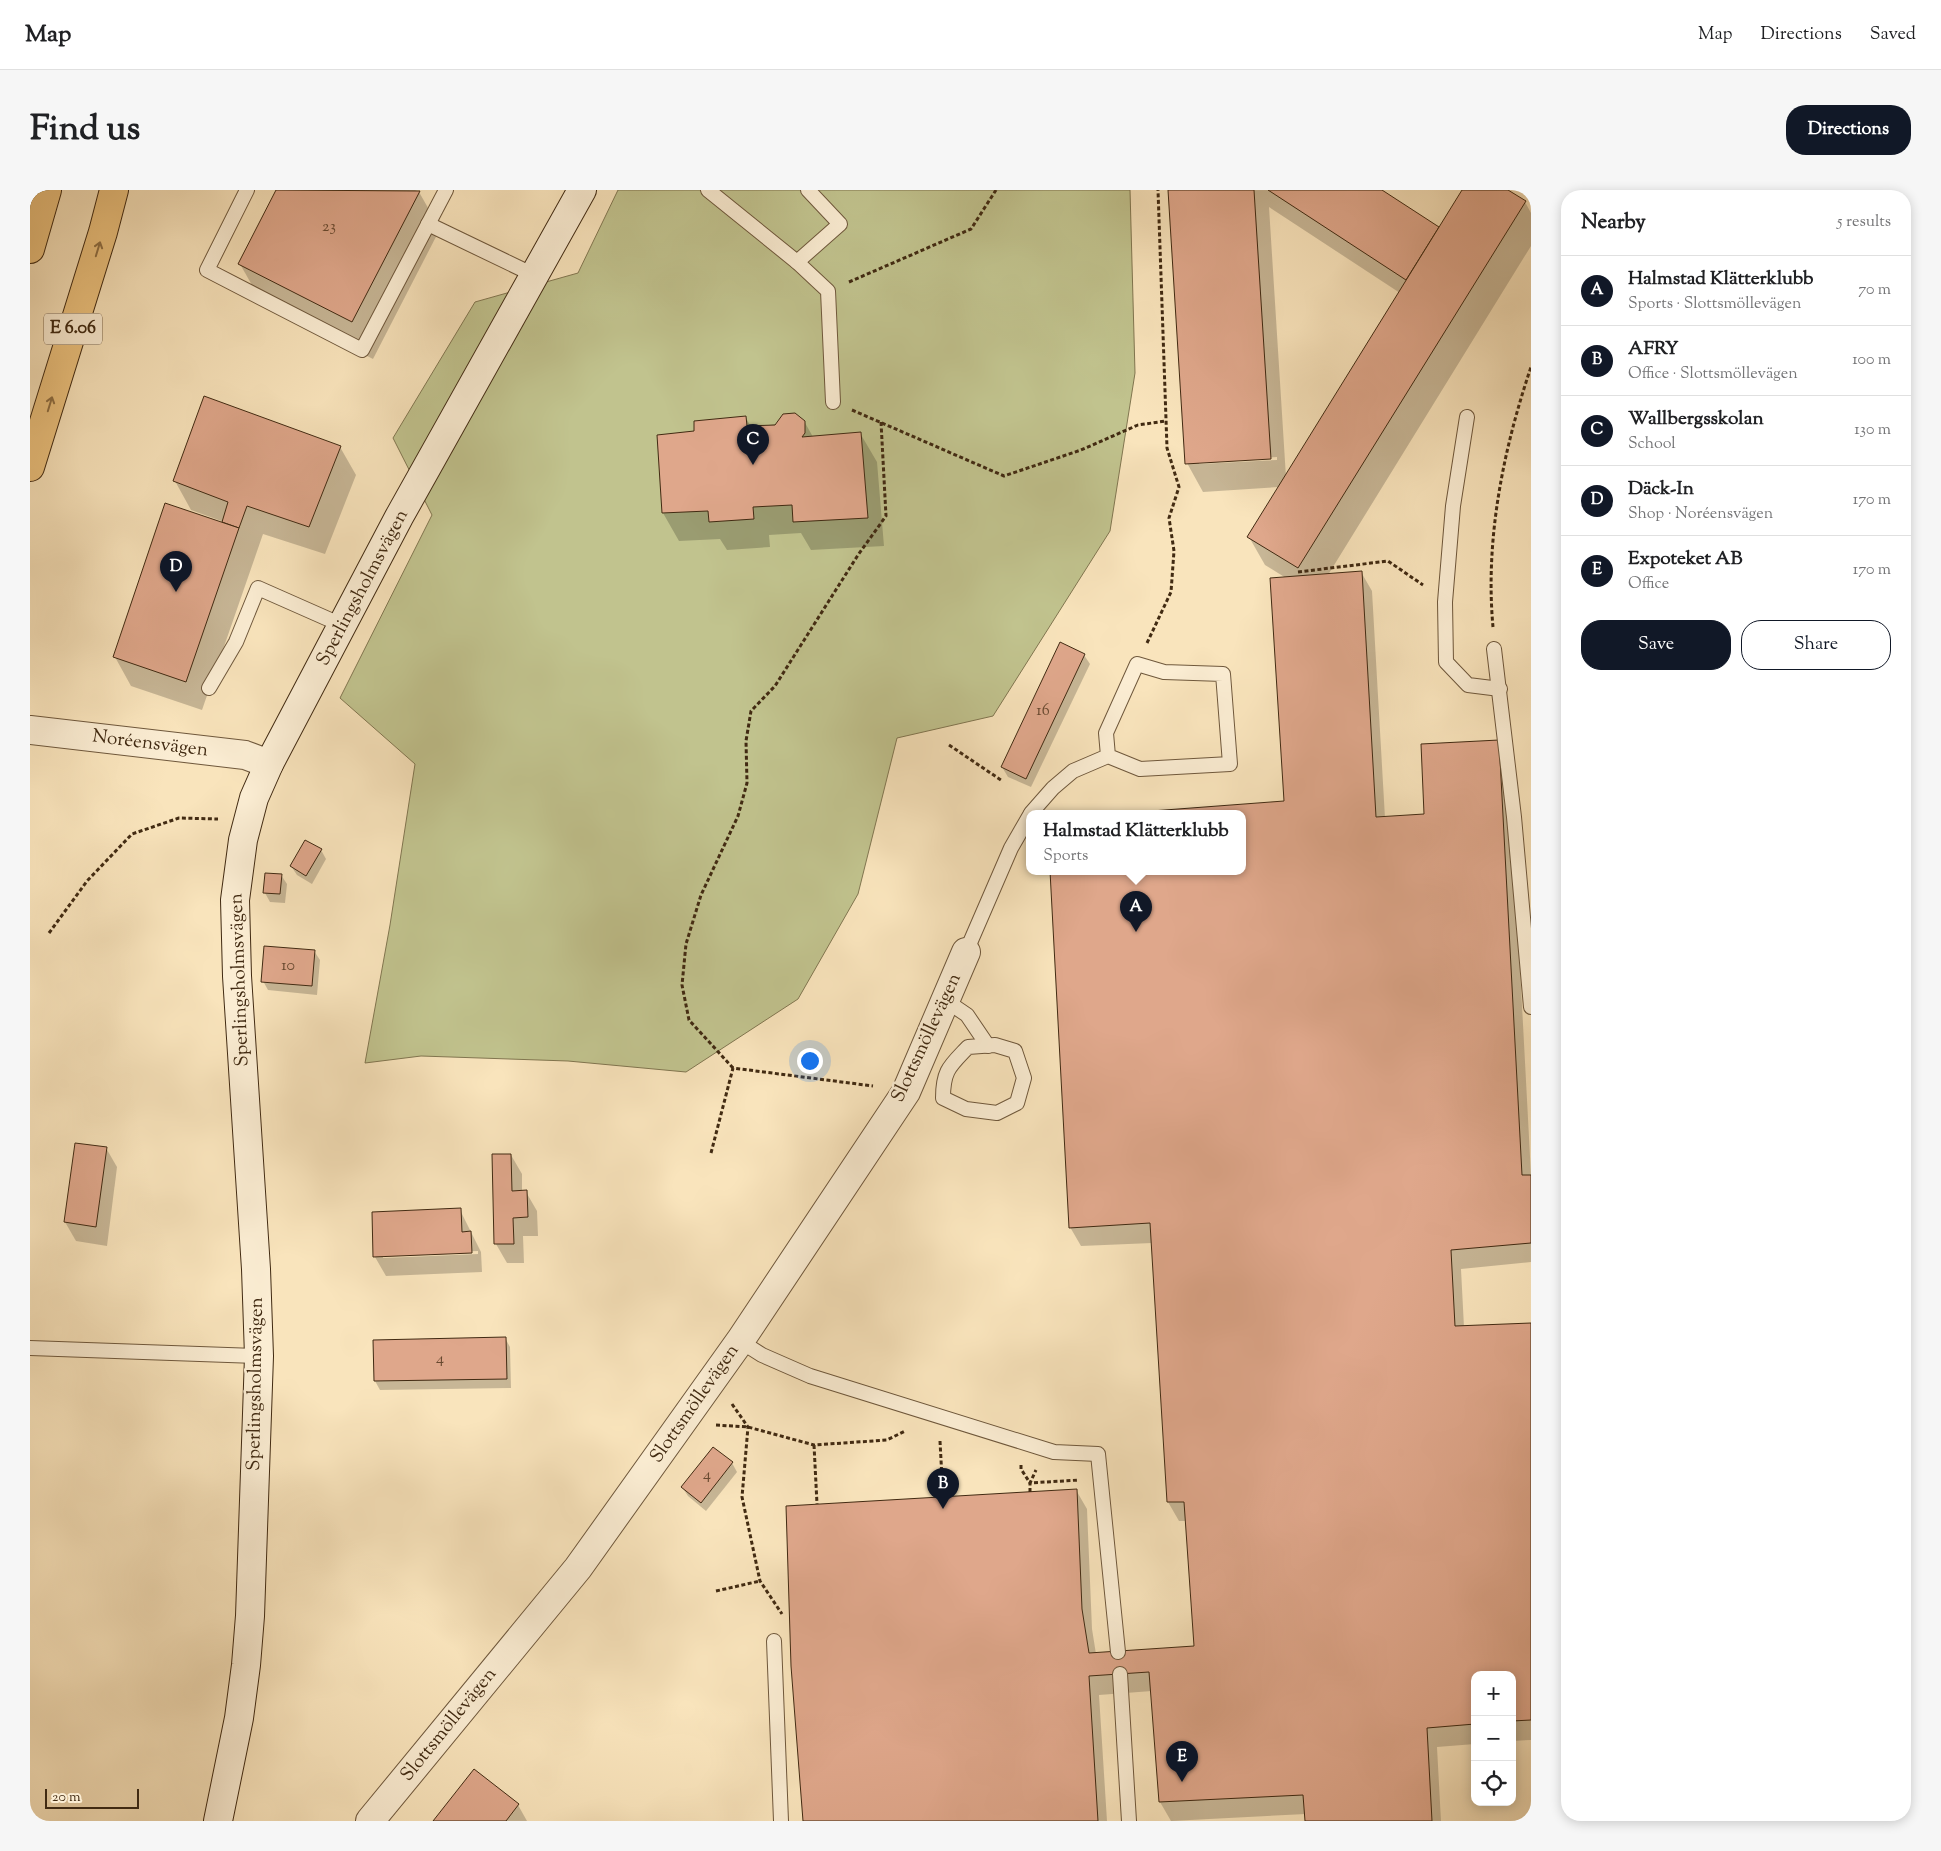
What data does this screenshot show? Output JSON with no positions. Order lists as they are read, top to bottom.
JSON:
{
  "streets": {
    "highway": ["E 6.06"],
    "street": ["Sperlingsholmsvägen", "Noréensvägen", "Slottsmöllevägen"]
  },
  "crossings": [
    ["Sperlingsholmsvägen", "Noréensvägen"]
  ],
  "house_numbers": [
    "23",
    "16",
    "10",
    "4",
    "4"
  ],
  "scale_bar": "20 m",
  "page": {
    "header": "Map",
    "nav": ["Map", "Directions", "Saved"],
    "title": "Find us",
    "buttons": [
      "Directions",
      ["Save", "Share"]
    ],
    "heading": ["Nearby", "5 results"],
    "list": [
      {
        "mark": "A",
        "name": "Halmstad Klätterklubb",
        "note": "Sports · Slottsmöllevägen",
        "value": "70 m"
      },
      {
        "mark": "B",
        "name": "AFRY",
        "note": "Office · Slottsmöllevägen",
        "value": "100 m"
      },
      {
        "mark": "C",
        "name": "Wallbergsskolan",
        "note": "School",
        "value": "130 m"
      },
      {
        "mark": "D",
        "name": "Däck-In",
        "note": "Shop · Noréensvägen",
        "value": "170 m"
      },
      {
        "mark": "E",
        "name": "Expoteket AB",
        "note": "Office",
        "value": "170 m"
      }
    ],
    "pins": [
      "C",
      "D",
      "A",
      "B",
      "E"
    ],
    "popup": ["Halmstad Klätterklubb", "Sports"],
    "map_buttons": ["+", "−"],
    "scale": "20 m"
  }
}
